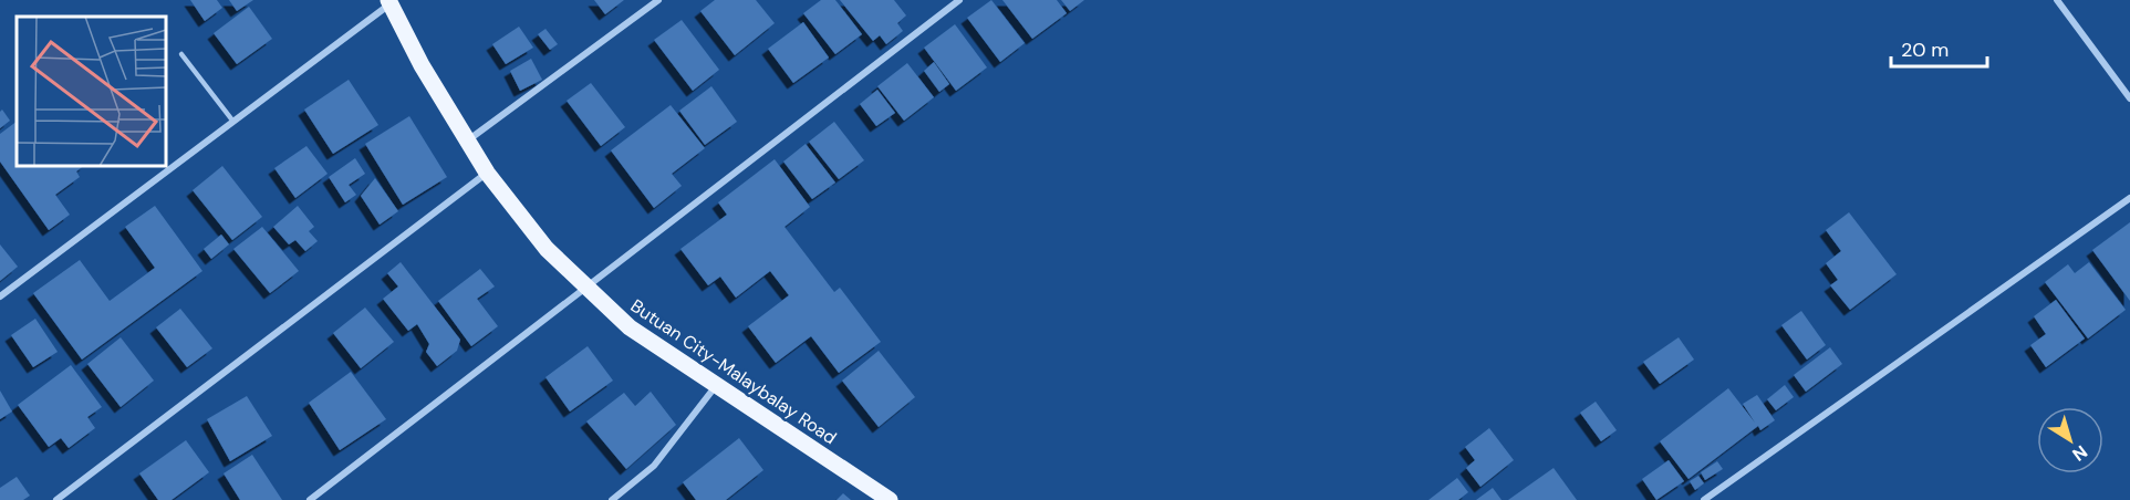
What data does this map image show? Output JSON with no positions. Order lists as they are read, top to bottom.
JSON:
{
  "streets": {
    "main road": ["Butuan City-Malaybalay Road"]
  },
  "scale_bar": "20 m",
  "north": "bottom right"
}
